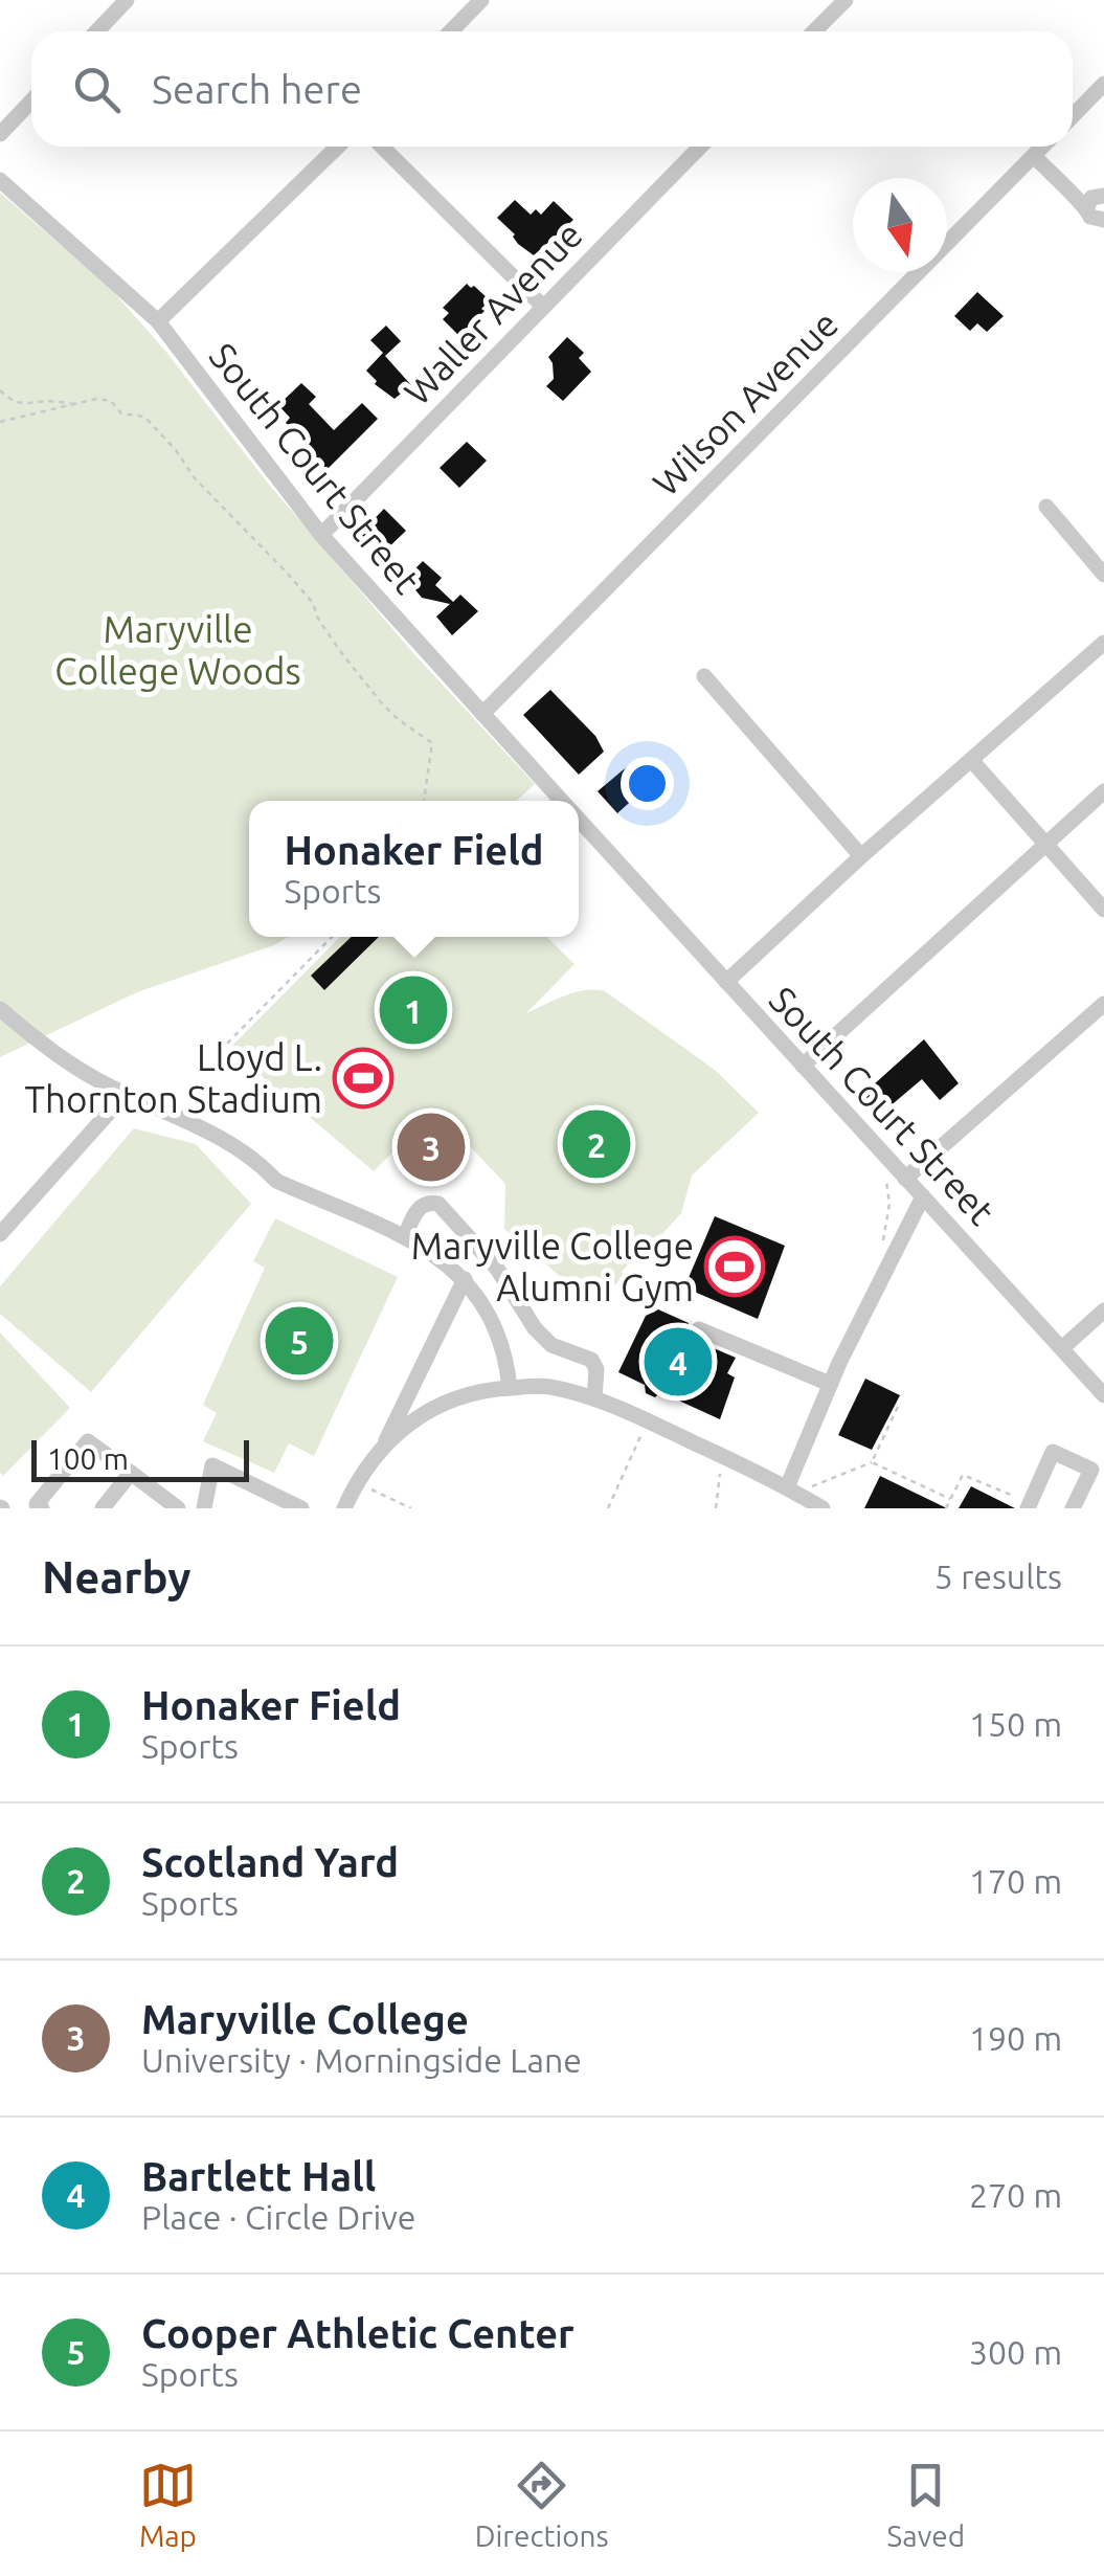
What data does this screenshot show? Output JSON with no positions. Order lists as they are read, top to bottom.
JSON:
{
  "streets": {
    "street": ["Waller Avenue", "Wilson Avenue", "South Court Street"]
  },
  "crossings": [
    ["Waller Avenue", "South Court Street"],
    ["Wilson Avenue", "South Court Street"]
  ],
  "parks": ["Maryville College Woods"],
  "places": {
    "sports": ["Lloyd L. Thornton Stadium", "Maryville College Alumni Gym"]
  },
  "scale_bar": "100 m",
  "north": "bottom",
  "page": {
    "search": "Search here",
    "popup": ["Honaker Field", "Sports"],
    "pins": [
      "1",
      "2",
      "3",
      "5",
      "4"
    ],
    "scale": "100 m",
    "heading": ["Nearby", "5 results"],
    "list": [
      {
        "mark": "1",
        "name": "Honaker Field",
        "note": "Sports",
        "value": "150 m"
      },
      {
        "mark": "2",
        "name": "Scotland Yard",
        "note": "Sports",
        "value": "170 m"
      },
      {
        "mark": "3",
        "name": "Maryville College",
        "note": "University · Morningside Lane",
        "value": "190 m"
      },
      {
        "mark": "4",
        "name": "Bartlett Hall",
        "note": "Place · Circle Drive",
        "value": "270 m"
      },
      {
        "mark": "5",
        "name": "Cooper Athletic Center",
        "note": "Sports",
        "value": "300 m"
      }
    ],
    "nav": ["Map", "Directions", "Saved"]
  }
}
